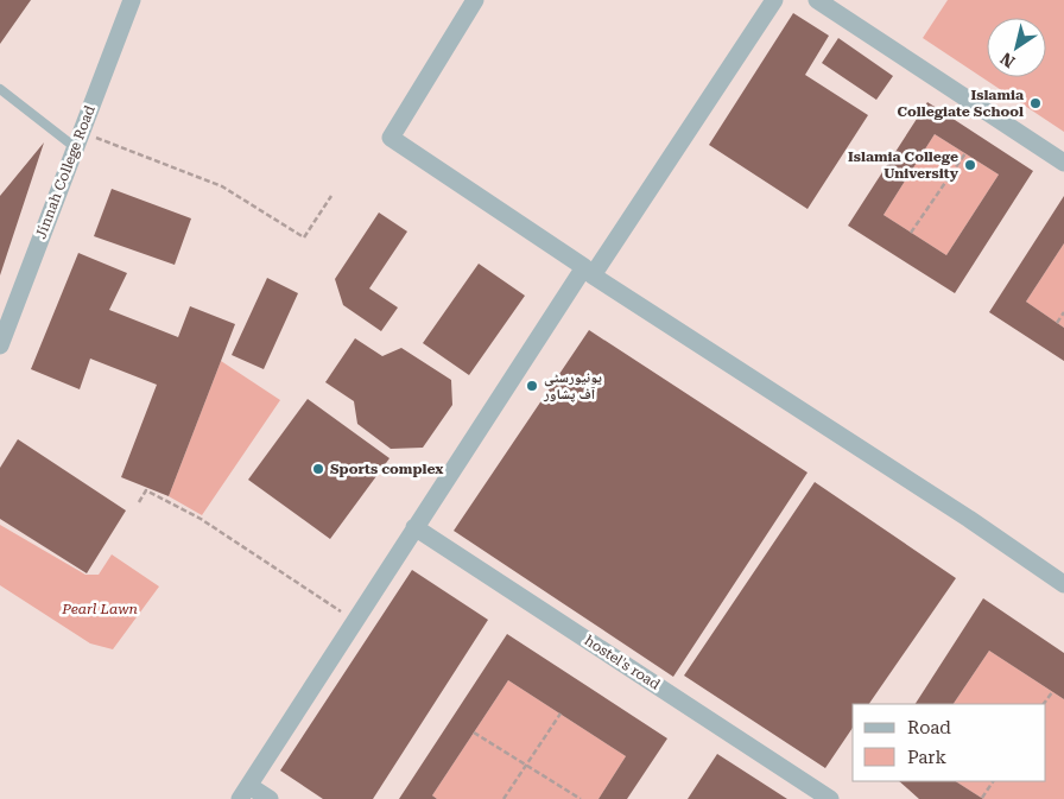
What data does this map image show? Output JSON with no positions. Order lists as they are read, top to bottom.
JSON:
{
  "streets": {
    "street": ["Jinnah College Road", "hostel's road"]
  },
  "parks": ["Pearl Lawn"],
  "places": [
    "Islamia Collegiate School",
    "Islamia College University",
    "یونیورسٹی آف پشاور",
    "Sports complex"
  ],
  "legend": ["Road", "Park"],
  "north": "bottom left"
}
